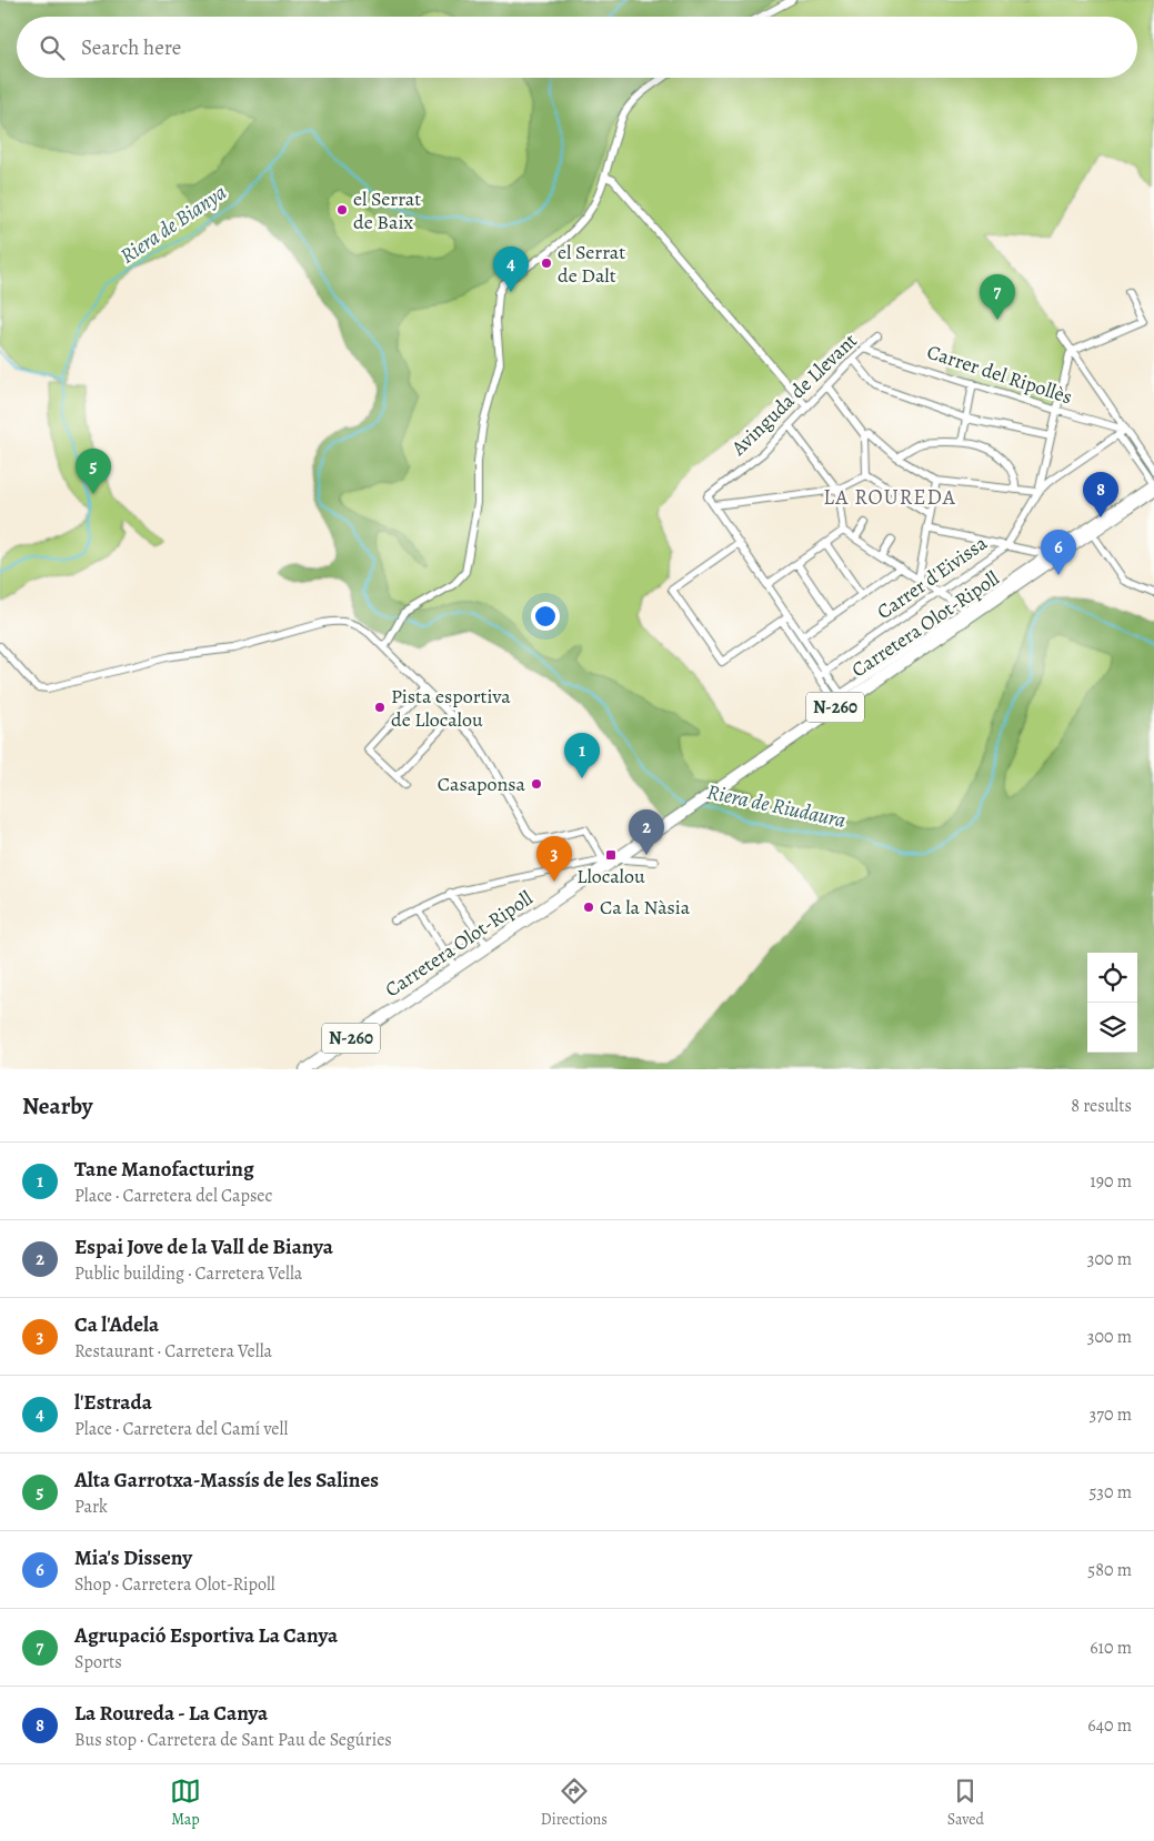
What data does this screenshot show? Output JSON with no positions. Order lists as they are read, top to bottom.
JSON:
{
  "streets": {
    "main road": ["Carretera Olot-Ripoll", "N-260"],
    "street": ["Carrer del Ripollès", "Avinguda de Llevant", "Carrer d'Eivissa"]
  },
  "crossings": [
    ["Carrer del Ripollès", "Avinguda de Llevant"],
    ["Carrer del Ripollès", "Carrer d'Eivissa"]
  ],
  "districts": ["LA ROUREDA"],
  "water": ["Riera de Bianya", "Riera de Riudaura"],
  "places": {
    "other": [
      "el Serrat de Baix",
      "el Serrat de Dalt",
      "Pista esportiva de Llocalou",
      "Casaponsa",
      "Ca la Nàsia"
    ],
    "transit": ["Llocalou"]
  },
  "page": {
    "search": "Search here",
    "pins": [
      "4",
      "7",
      "5",
      "8",
      "6",
      "1",
      "2",
      "3"
    ],
    "heading": ["Nearby", "8 results"],
    "list": [
      {
        "mark": "1",
        "name": "Tane Manofacturing",
        "note": "Place · Carretera del Capsec",
        "value": "190 m"
      },
      {
        "mark": "2",
        "name": "Espai Jove de la Vall de Bianya",
        "note": "Public building · Carretera Vella",
        "value": "300 m"
      },
      {
        "mark": "3",
        "name": "Ca l'Adela",
        "note": "Restaurant · Carretera Vella",
        "value": "300 m"
      },
      {
        "mark": "4",
        "name": "l'Estrada",
        "note": "Place · Carretera del Camí vell",
        "value": "370 m"
      },
      {
        "mark": "5",
        "name": "Alta Garrotxa-Massís de les Salines",
        "note": "Park",
        "value": "530 m"
      },
      {
        "mark": "6",
        "name": "Mia's Disseny",
        "note": "Shop · Carretera Olot-Ripoll",
        "value": "580 m"
      },
      {
        "mark": "7",
        "name": "Agrupació Esportiva La Canya",
        "note": "Sports",
        "value": "610 m"
      },
      {
        "mark": "8",
        "name": "La Roureda - La Canya",
        "note": "Bus stop · Carretera de Sant Pau de Segúries",
        "value": "640 m"
      }
    ],
    "nav": ["Map", "Directions", "Saved"]
  }
}
